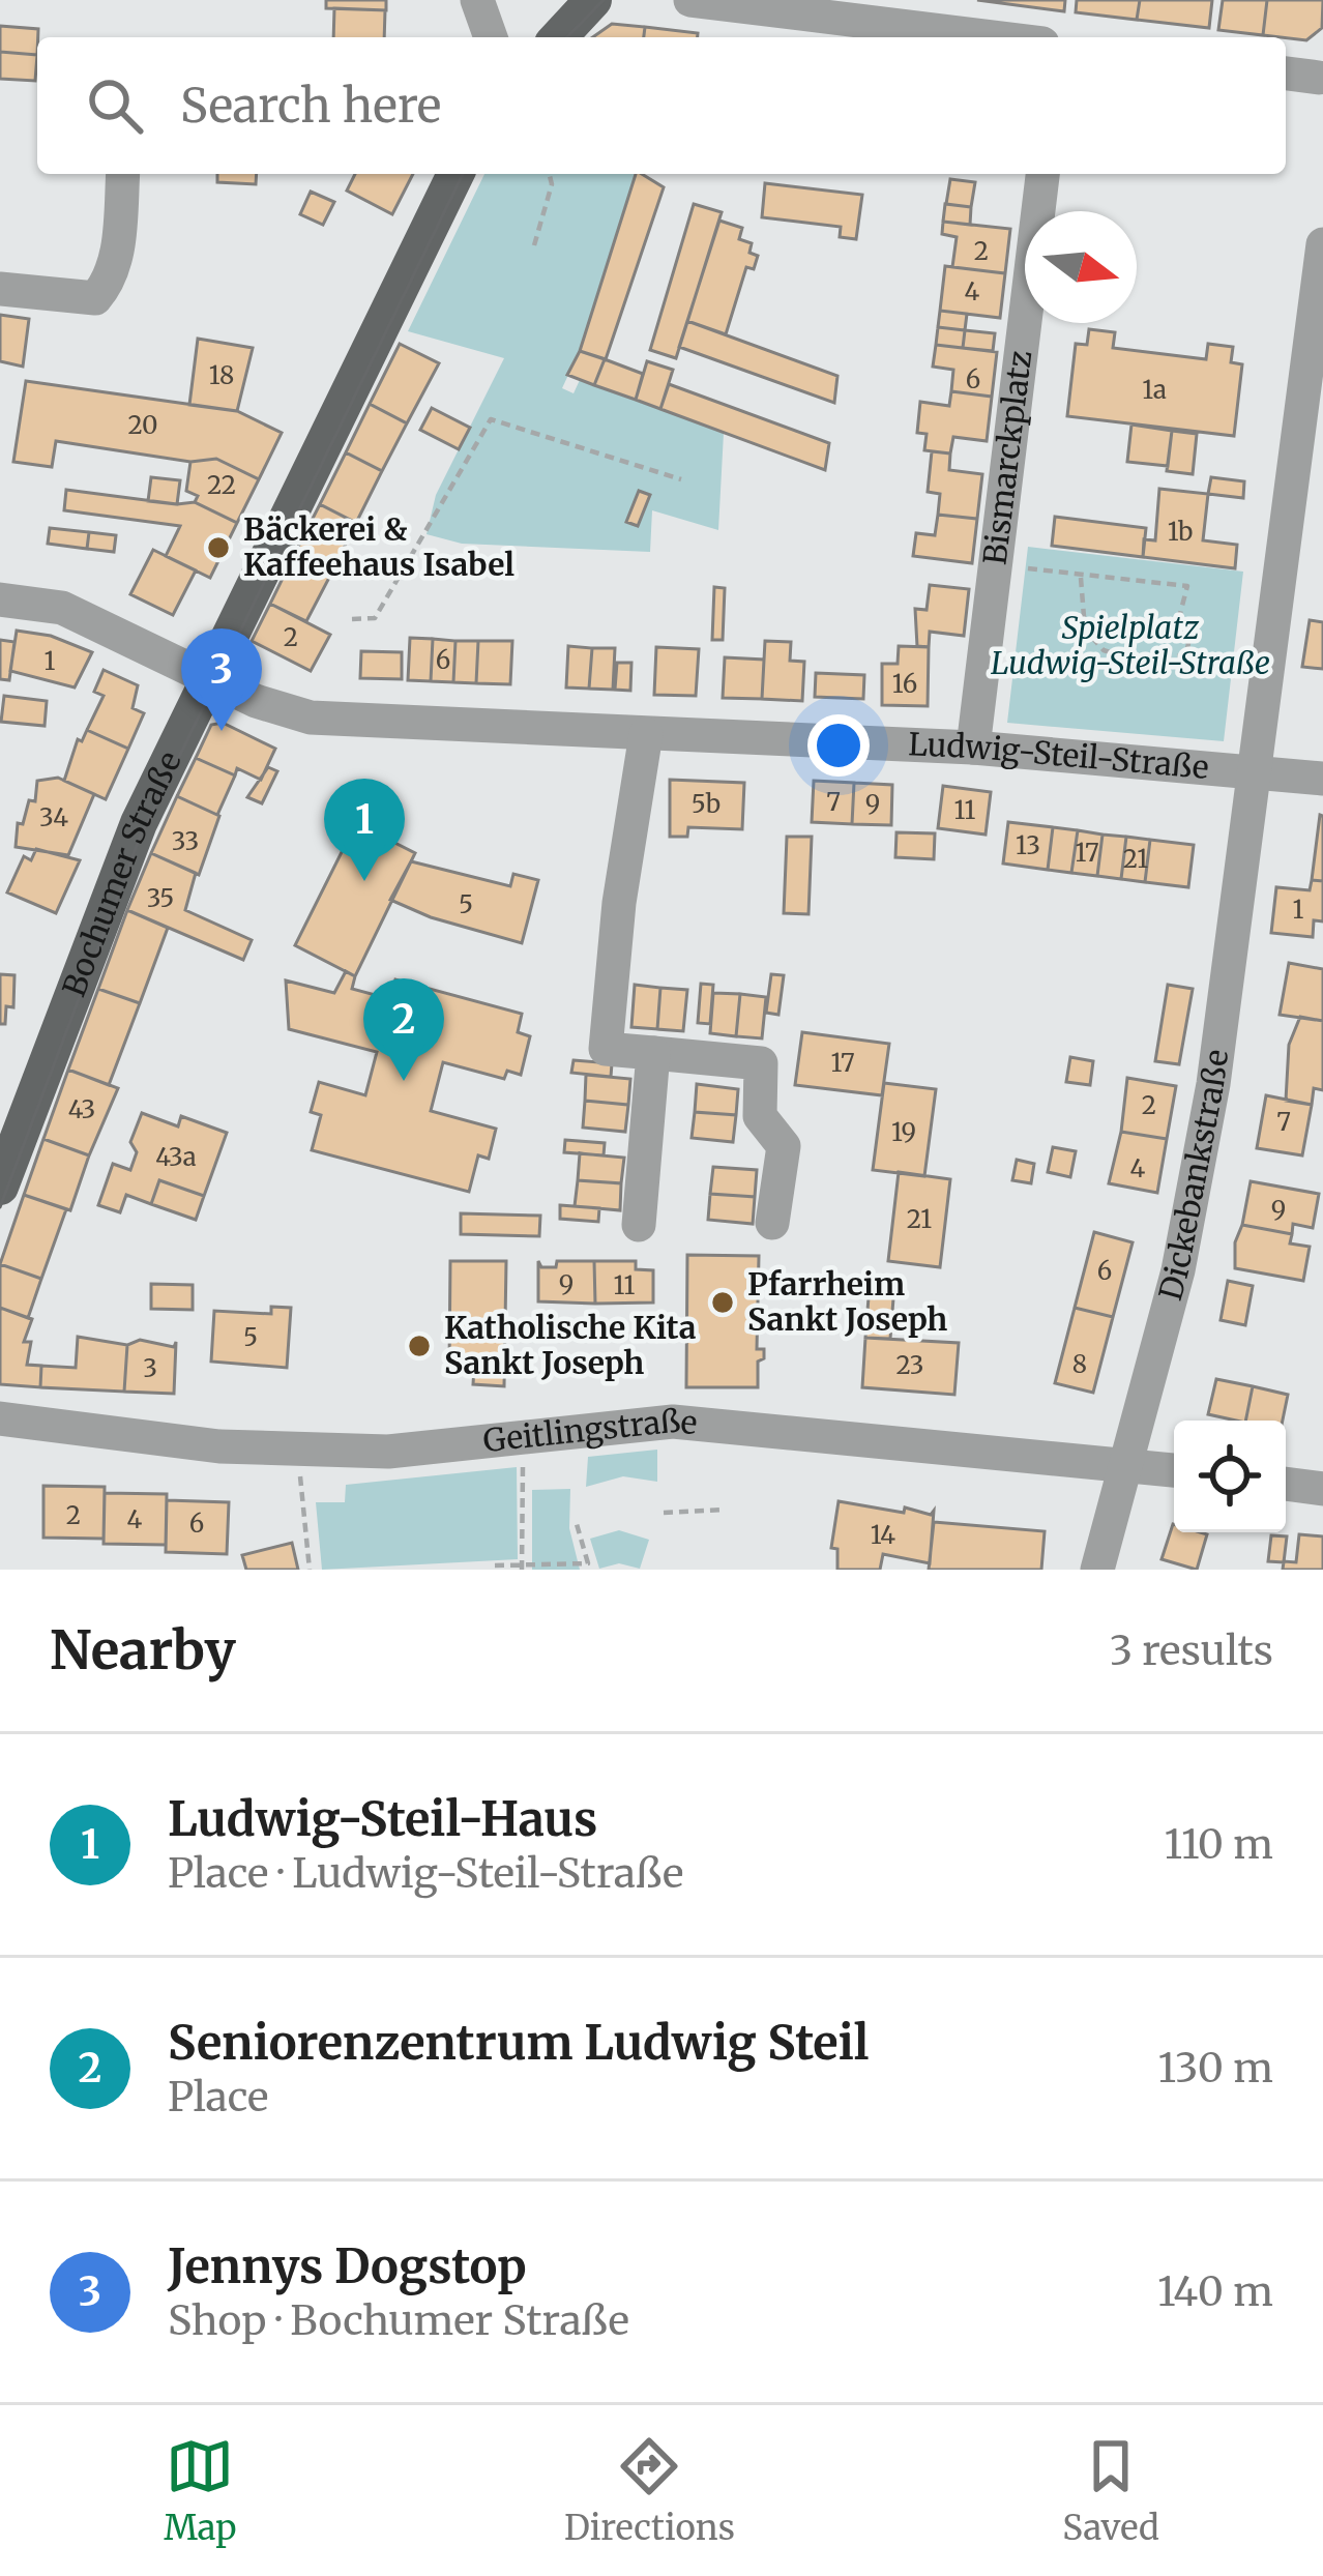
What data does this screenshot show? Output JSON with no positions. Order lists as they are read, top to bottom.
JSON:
{
  "streets": {
    "main road": ["Bochumer Straße"],
    "street": [
      "Bismarckplatz",
      "Ludwig-Steil-Straße",
      "Dickebankstraße",
      "Geitlingstraße"
    ]
  },
  "crossings": [
    ["Bismarckplatz", "Ludwig-Steil-Straße"],
    ["Ludwig-Steil-Straße", "Bochumer Straße"],
    ["Ludwig-Steil-Straße", "Dickebankstraße"],
    ["Dickebankstraße", "Geitlingstraße"]
  ],
  "parks": ["Spielplatz Ludwig-Steil-Straße"],
  "places": ["Bäckerei & Kaffeehaus Isabel", "Pfarrheim Sankt Joseph", "Katholische Kita Sankt Joseph"],
  "house_numbers": [
    "2",
    "4",
    "18",
    "6",
    "1a",
    "20",
    "22",
    "1b",
    "2",
    "6",
    "1",
    "16",
    "7",
    "5b",
    "9",
    "11",
    "34",
    "33",
    "13",
    "17",
    "21",
    "35",
    "5",
    "1",
    "17",
    "2",
    "43",
    "7",
    "19",
    "43a",
    "4",
    "9",
    "21",
    "6",
    "9",
    "11",
    "5",
    "8",
    "23",
    "3",
    "2",
    "4",
    "6",
    "14"
  ],
  "north": "right",
  "page": {
    "search": "Search here",
    "pins": ["3", "1", "2"],
    "heading": ["Nearby", "3 results"],
    "list": [
      {
        "mark": "1",
        "name": "Ludwig-Steil-Haus",
        "note": "Place · Ludwig-Steil-Straße",
        "value": "110 m"
      },
      {
        "mark": "2",
        "name": "Seniorenzentrum Ludwig Steil",
        "note": "Place",
        "value": "130 m"
      },
      {
        "mark": "3",
        "name": "Jennys Dogstop",
        "note": "Shop · Bochumer Straße",
        "value": "140 m"
      }
    ],
    "nav": ["Map", "Directions", "Saved"]
  }
}
